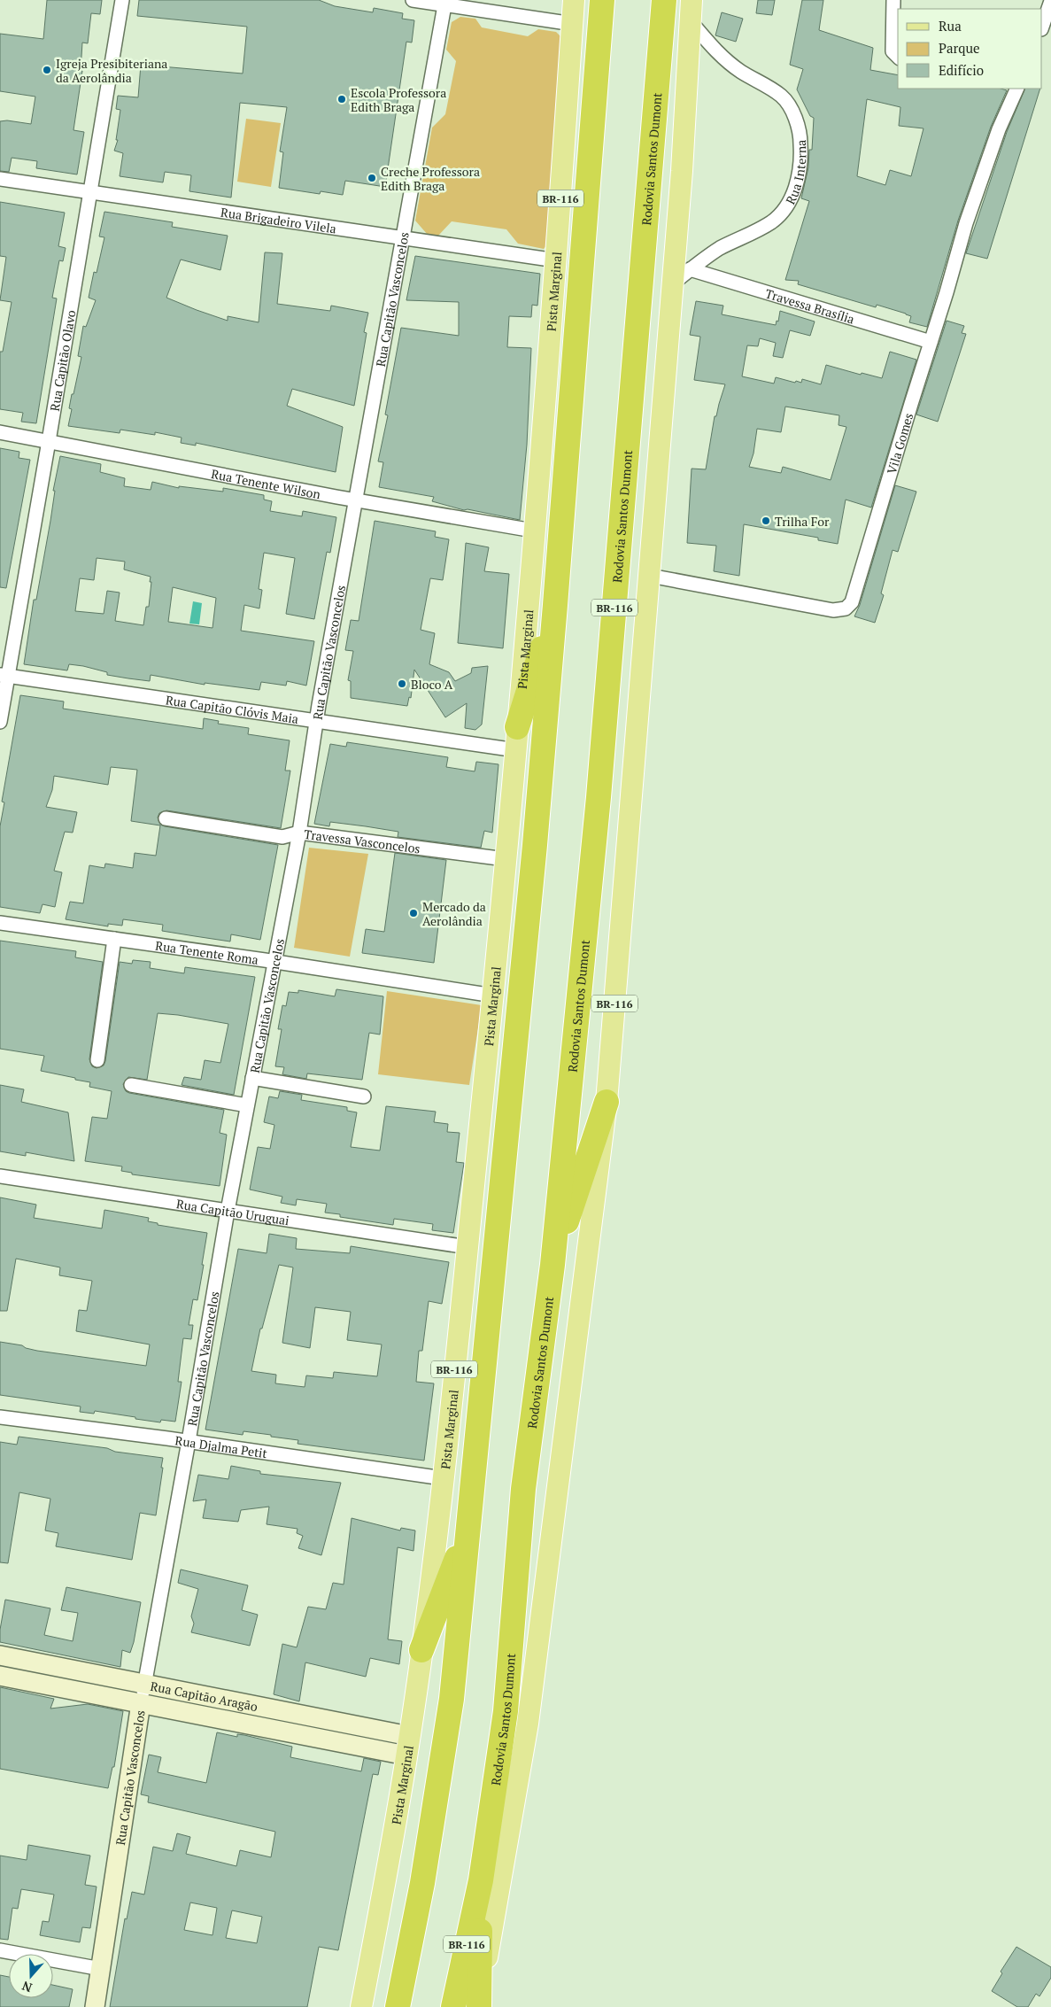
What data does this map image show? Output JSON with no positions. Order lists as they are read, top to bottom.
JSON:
{
  "streets": {
    "highway": ["Rodovia Santos Dumont", "BR-116"],
    "main road": ["Pista Marginal", "Rua Capitão Vasconcelos", "Rua Capitão Aragão"],
    "street": [
      "Rua Interna",
      "Rua Brigadeiro Vilela",
      "Travessa Brasília",
      "Rua Capitão Olavo",
      "Vila Gomes",
      "Rua Tenente Wilson",
      "Rua Capitão Clóvis Maia",
      "Travessa Vasconcelos",
      "Rua Tenente Roma",
      "Rua Capitão Uruguai",
      "Rua Djalma Petit"
    ]
  },
  "crossings": [
    ["Rua Interna", "BR-116"],
    ["Rua Interna", "Travessa Brasília"],
    ["BR-116", "Vila Gomes"],
    ["Rua Brigadeiro Vilela", "Pista Marginal"],
    ["Rua Brigadeiro Vilela", "Rua Capitão Vasconcelos"],
    ["Rua Brigadeiro Vilela", "Rua Capitão Olavo"],
    ["Pista Marginal", "Rua Tenente Wilson"],
    ["Pista Marginal", "Rua Capitão Clóvis Maia"],
    ["Pista Marginal", "Travessa Vasconcelos"],
    ["Pista Marginal", "Rua Tenente Roma"],
    ["Pista Marginal", "Rua Capitão Uruguai"],
    ["Pista Marginal", "Rua Djalma Petit"],
    ["Pista Marginal", "Rua Capitão Aragão"],
    ["Rua Capitão Vasconcelos", "Rua Tenente Wilson"],
    ["Rua Capitão Vasconcelos", "Rua Capitão Clóvis Maia"],
    ["Rua Capitão Vasconcelos", "Travessa Vasconcelos"],
    ["Rua Capitão Vasconcelos", "Rua Tenente Roma"],
    ["Rua Capitão Vasconcelos", "Rua Capitão Uruguai"],
    ["Rua Capitão Vasconcelos", "Rua Djalma Petit"],
    ["Rua Capitão Vasconcelos", "Rua Capitão Aragão"],
    ["Travessa Brasília", "Vila Gomes"],
    ["Rua Capitão Olavo", "Rua Tenente Wilson"],
    ["Rua Capitão Olavo", "Rua Capitão Clóvis Maia"]
  ],
  "places": [
    "Igreja Presibiteriana da Aerolândia",
    "Escola Professora Edith Braga",
    "Creche Professora Edith Braga",
    "Trilha For",
    "Bloco A",
    "Mercado da Aerolândia"
  ],
  "legend": ["Rua", "Parque", "Edifício"],
  "north": "bottom"
}
